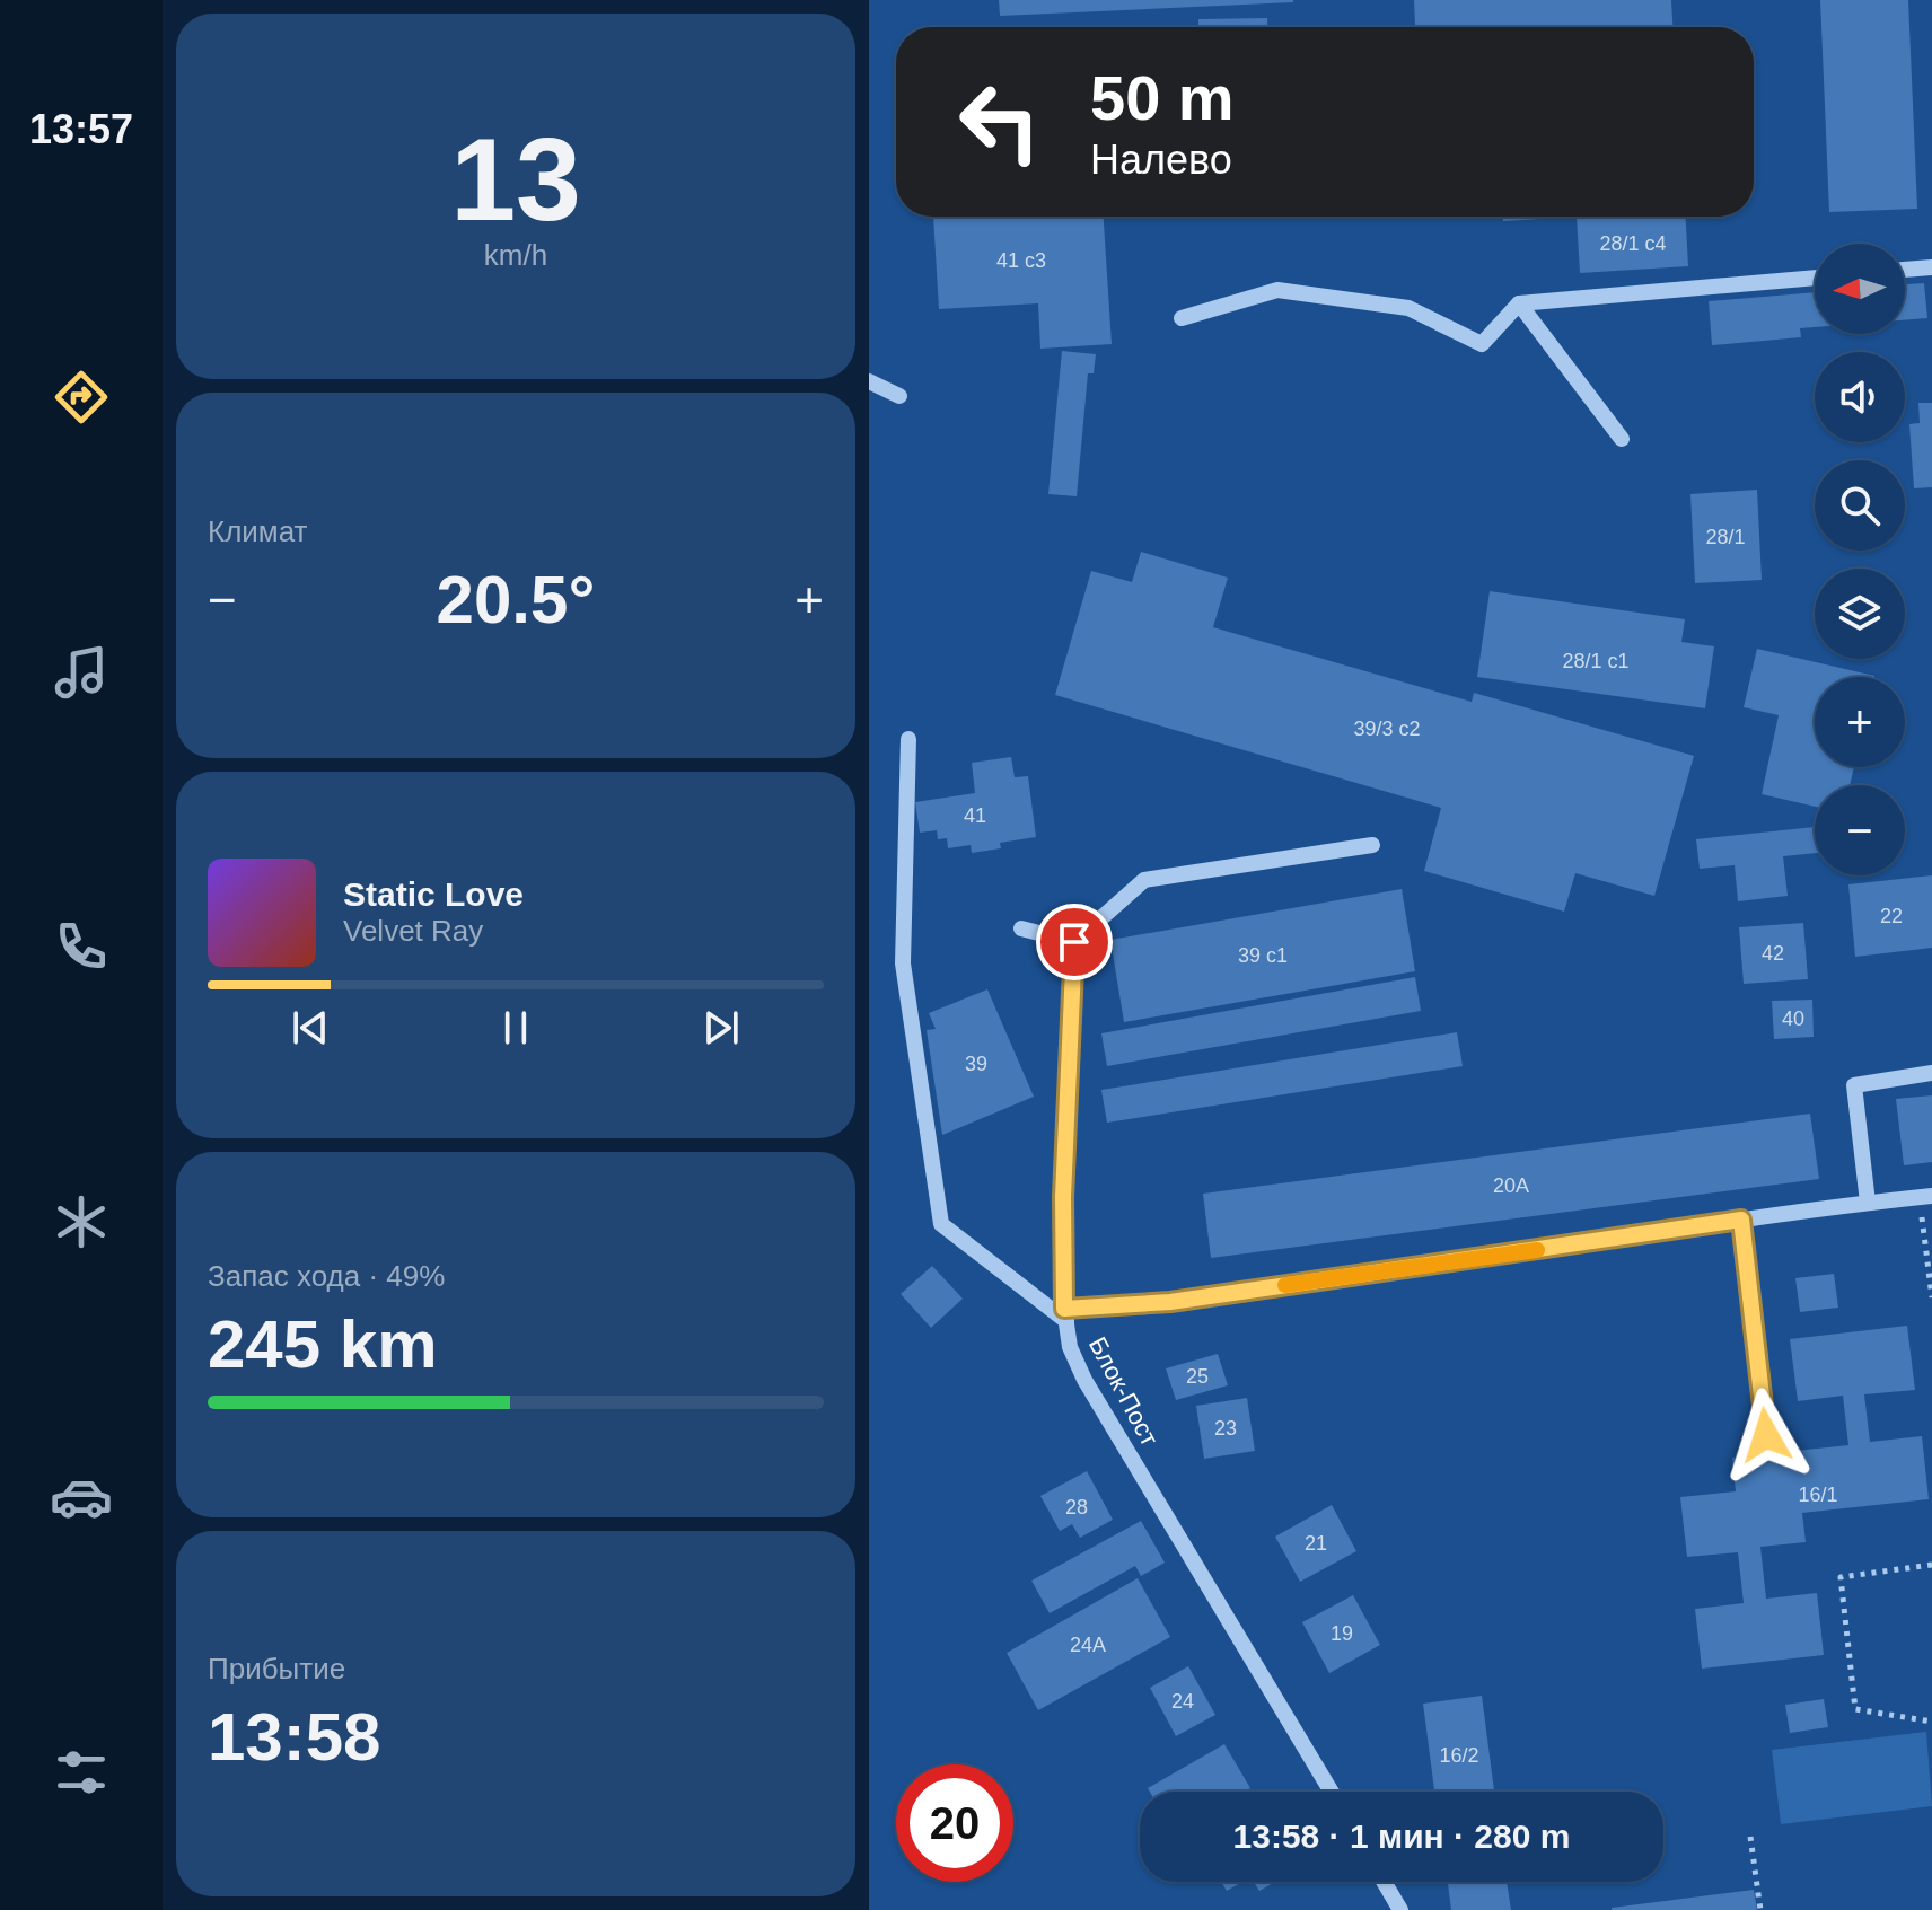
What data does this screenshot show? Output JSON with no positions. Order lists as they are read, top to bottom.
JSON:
{
  "streets": {
    "street": ["Блок-Пост"]
  },
  "house_numbers": [
    "28/1 с4",
    "41 с3",
    "28/1",
    "28/1 с1",
    "39/3 с2",
    "41",
    "22",
    "42",
    "39 с1",
    "40",
    "39",
    "20А",
    "25",
    "23",
    "16/1",
    "28",
    "21",
    "19",
    "24А",
    "24",
    "16/2"
  ],
  "north": "left",
  "page": {
    "tabs": "13:57",
    "tile": [
      ["13", "km/h"],
      "Климат",
      ["Запас хода · 49%", "245 km"],
      ["Прибытие", "13:58"]
    ],
    "turn": ["50 m", "Налево"],
    "map_buttons": ["+", "−"],
    "heat": ["−", "20.5°", "+"],
    "song": ["Static Love", "Velvet Ray"],
    "limit": "20",
    "trip": "13:58 · 1 мин · 280 m"
  }
}
